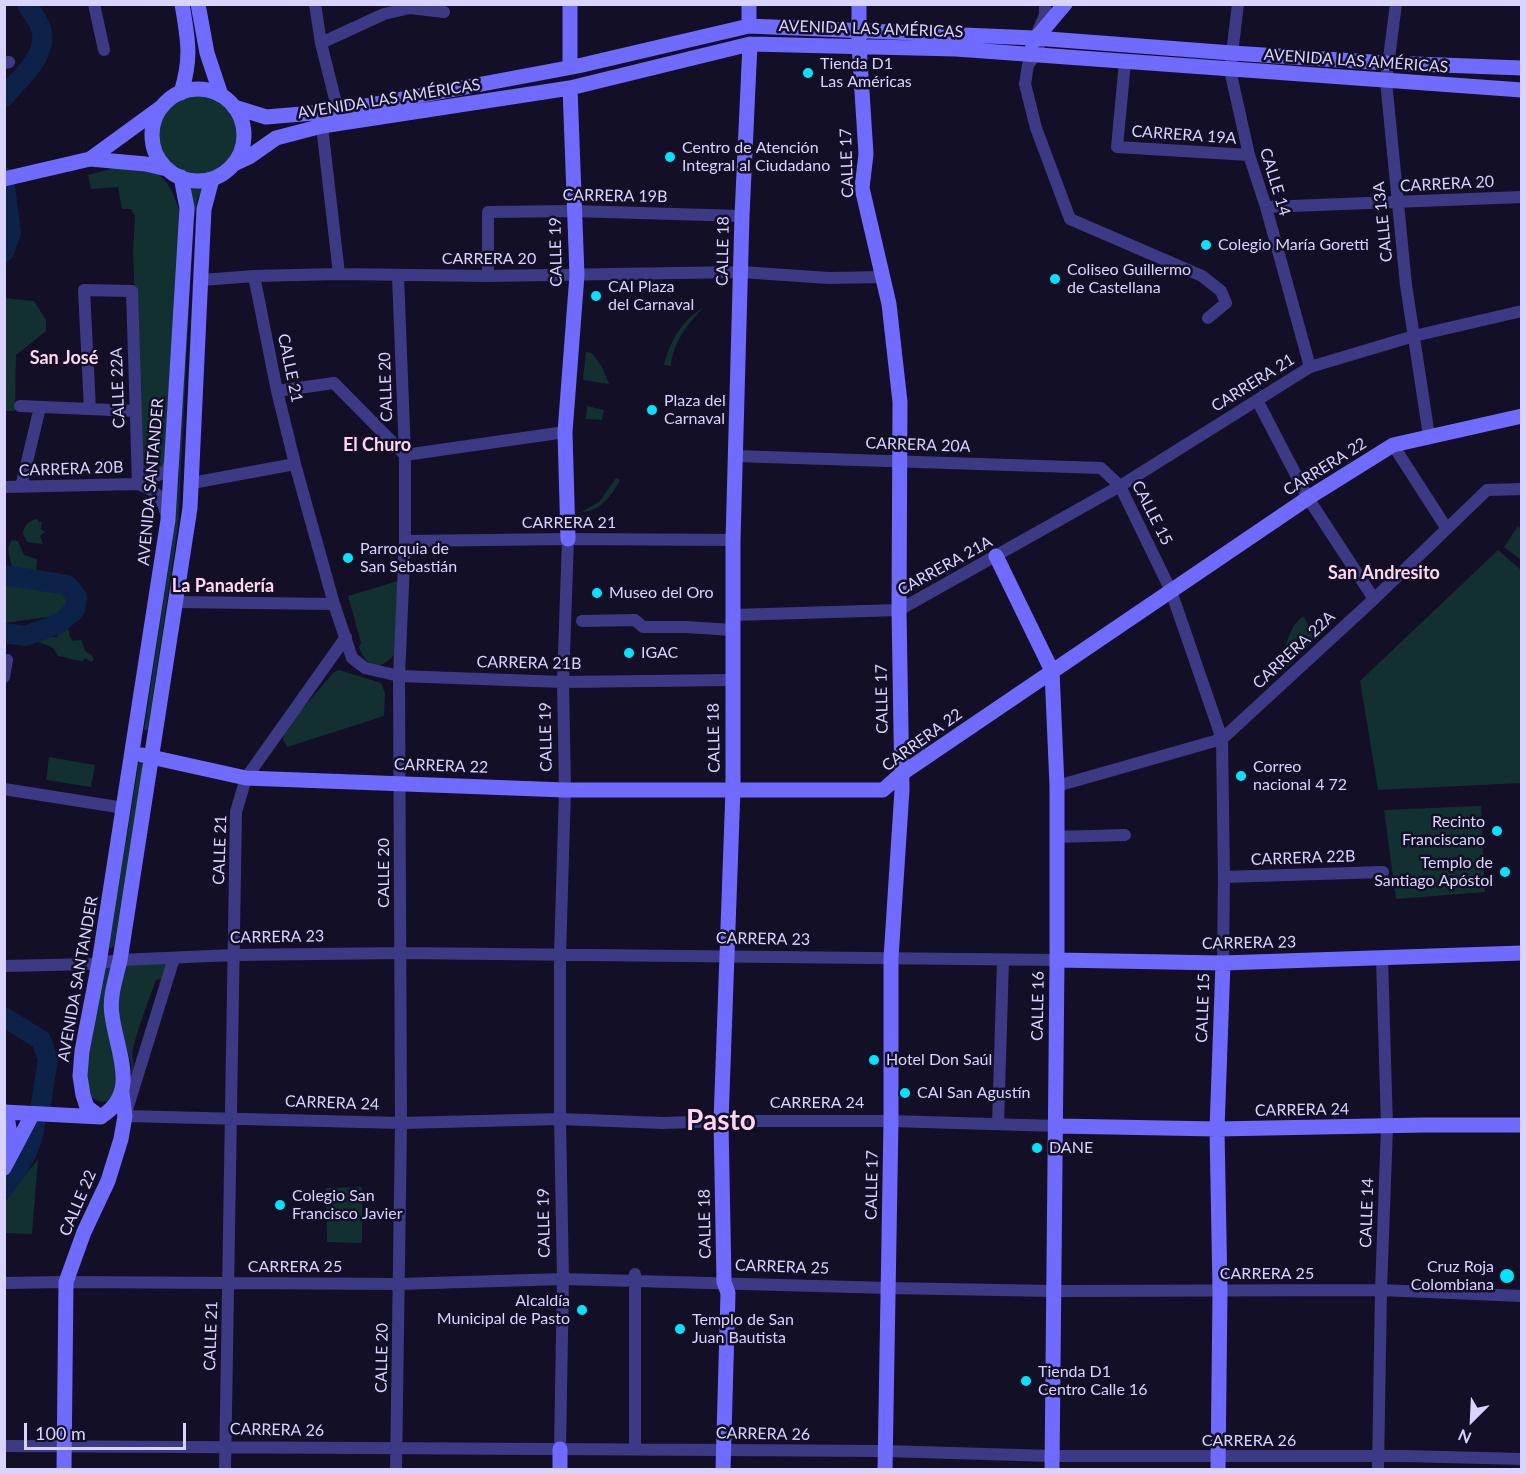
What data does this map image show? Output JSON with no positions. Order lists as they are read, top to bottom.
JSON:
{
  "streets": {
    "street": [
      "AVENIDA LAS AMÉRICAS",
      "CARRERA 19A",
      "CALLE 17",
      "CALLE 14",
      "CARRERA 20",
      "CARRERA 19B",
      "CALLE 13A",
      "CALLE 18",
      "CALLE 19",
      "CALLE 21",
      "CARRERA 21",
      "CALLE 20",
      "CALLE 22A",
      "CARRERA 20A",
      "CARRERA 22",
      "CARRERA 20B",
      "AVENIDA SANTANDER",
      "CALLE 15",
      "CARRERA 21A",
      "CARRERA 22A",
      "CARRERA 21B",
      "CARRERA 22B",
      "CARRERA 23",
      "CALLE 16",
      "CARRERA 24",
      "CALLE 22",
      "CARRERA 25",
      "CARRERA 26"
    ]
  },
  "crossings": [
    ["AVENIDA LAS AMÉRICAS", "CARRERA 19A"],
    ["AVENIDA LAS AMÉRICAS", "CALLE 17"],
    ["AVENIDA LAS AMÉRICAS", "CALLE 14"],
    ["AVENIDA LAS AMÉRICAS", "CALLE 13A"],
    ["AVENIDA LAS AMÉRICAS", "CALLE 18"],
    ["AVENIDA LAS AMÉRICAS", "CALLE 19"],
    ["AVENIDA LAS AMÉRICAS", "AVENIDA SANTANDER"],
    ["CARRERA 19A", "CALLE 14"],
    ["CALLE 17", "CARRERA 20"],
    ["CALLE 17", "CARRERA 20A"],
    ["CALLE 17", "CARRERA 22"],
    ["CALLE 17", "CARRERA 21A"],
    ["CALLE 17", "CARRERA 23"],
    ["CALLE 17", "CARRERA 24"],
    ["CALLE 17", "CARRERA 25"],
    ["CALLE 17", "CARRERA 26"],
    ["CALLE 14", "CARRERA 20"],
    ["CALLE 14", "CARRERA 21"],
    ["CALLE 14", "CARRERA 23"],
    ["CALLE 14", "CARRERA 24"],
    ["CALLE 14", "CARRERA 25"],
    ["CALLE 14", "CARRERA 26"],
    ["CARRERA 20", "CARRERA 19B"],
    ["CARRERA 20", "CALLE 13A"],
    ["CARRERA 20", "CALLE 18"],
    ["CARRERA 20", "CALLE 19"],
    ["CARRERA 20", "CALLE 21"],
    ["CARRERA 20", "CALLE 20"],
    ["CARRERA 19B", "CALLE 18"],
    ["CARRERA 19B", "CALLE 19"],
    ["CALLE 13A", "CARRERA 21"],
    ["CALLE 13A", "CARRERA 22"],
    ["CALLE 18", "CARRERA 21"],
    ["CALLE 18", "CARRERA 20A"],
    ["CALLE 18", "CARRERA 22"],
    ["CALLE 18", "CARRERA 21A"],
    ["CALLE 18", "CARRERA 21B"],
    ["CALLE 18", "CARRERA 23"],
    ["CALLE 18", "CARRERA 24"],
    ["CALLE 18", "CARRERA 25"],
    ["CALLE 18", "CARRERA 26"],
    ["CALLE 19", "CARRERA 21"],
    ["CALLE 19", "CARRERA 22"],
    ["CALLE 19", "CARRERA 21B"],
    ["CALLE 19", "CARRERA 23"],
    ["CALLE 19", "CARRERA 24"],
    ["CALLE 19", "CARRERA 25"],
    ["CALLE 19", "CARRERA 26"],
    ["CALLE 21", "CARRERA 22"],
    ["CALLE 21", "CARRERA 21B"],
    ["CALLE 21", "CARRERA 23"],
    ["CALLE 21", "CARRERA 24"],
    ["CALLE 21", "CARRERA 25"],
    ["CALLE 21", "CARRERA 26"],
    ["CARRERA 21", "CALLE 20"],
    ["CARRERA 21", "CALLE 15"],
    ["CARRERA 21", "CARRERA 21A"],
    ["CALLE 20", "CARRERA 22"],
    ["CALLE 20", "CARRERA 21B"],
    ["CALLE 20", "CARRERA 23"],
    ["CALLE 20", "CARRERA 24"],
    ["CALLE 20", "CARRERA 25"],
    ["CALLE 20", "CARRERA 26"],
    ["CALLE 22A", "CARRERA 20B"],
    ["CARRERA 20A", "CALLE 15"],
    ["CARRERA 22", "AVENIDA SANTANDER"],
    ["CARRERA 22", "CALLE 15"],
    ["CARRERA 22", "CALLE 16"],
    ["CARRERA 20B", "AVENIDA SANTANDER"],
    ["AVENIDA SANTANDER", "CARRERA 23"],
    ["AVENIDA SANTANDER", "CARRERA 24"],
    ["CALLE 15", "CARRERA 21A"],
    ["CALLE 15", "CARRERA 22A"],
    ["CALLE 15", "CARRERA 22B"],
    ["CALLE 15", "CARRERA 23"],
    ["CALLE 15", "CARRERA 24"],
    ["CALLE 15", "CARRERA 25"],
    ["CALLE 15", "CARRERA 26"],
    ["CARRERA 21A", "CALLE 16"],
    ["CARRERA 22A", "CALLE 16"],
    ["CARRERA 23", "CALLE 16"],
    ["CARRERA 23", "CALLE 22"],
    ["CALLE 16", "CARRERA 24"],
    ["CALLE 16", "CARRERA 25"],
    ["CALLE 16", "CARRERA 26"],
    ["CARRERA 24", "CALLE 22"],
    ["CALLE 22", "CARRERA 25"],
    ["CALLE 22", "CARRERA 26"]
  ],
  "districts": [
    "San José",
    "El Churo",
    "San Andresito",
    "La Panadería",
    "Pasto"
  ],
  "places": [
    "Tienda D1 Las Américas",
    "Centro de Atención Integral al Ciudadano",
    "Colegio María Goretti",
    "Coliseo Guillermo de Castellana",
    "CAI Plaza del Carnaval",
    "Plaza del Carnaval",
    "Parroquia de San Sebastián",
    "Museo del Oro",
    "IGAC",
    "Correo nacional 4 72",
    "Recinto Franciscano",
    "Templo de Santiago Apóstol",
    "Hotel Don Saúl",
    "CAI San Agustín",
    "DANE",
    "Colegio San Francisco Javier",
    "Cruz Roja Colombiana",
    "Alcaldía Municipal de Pasto",
    "Templo de San Juan Bautista",
    "Tienda D1 Centro Calle 16"
  ],
  "scale_bar": "100 m",
  "north": "bottom left"
}
